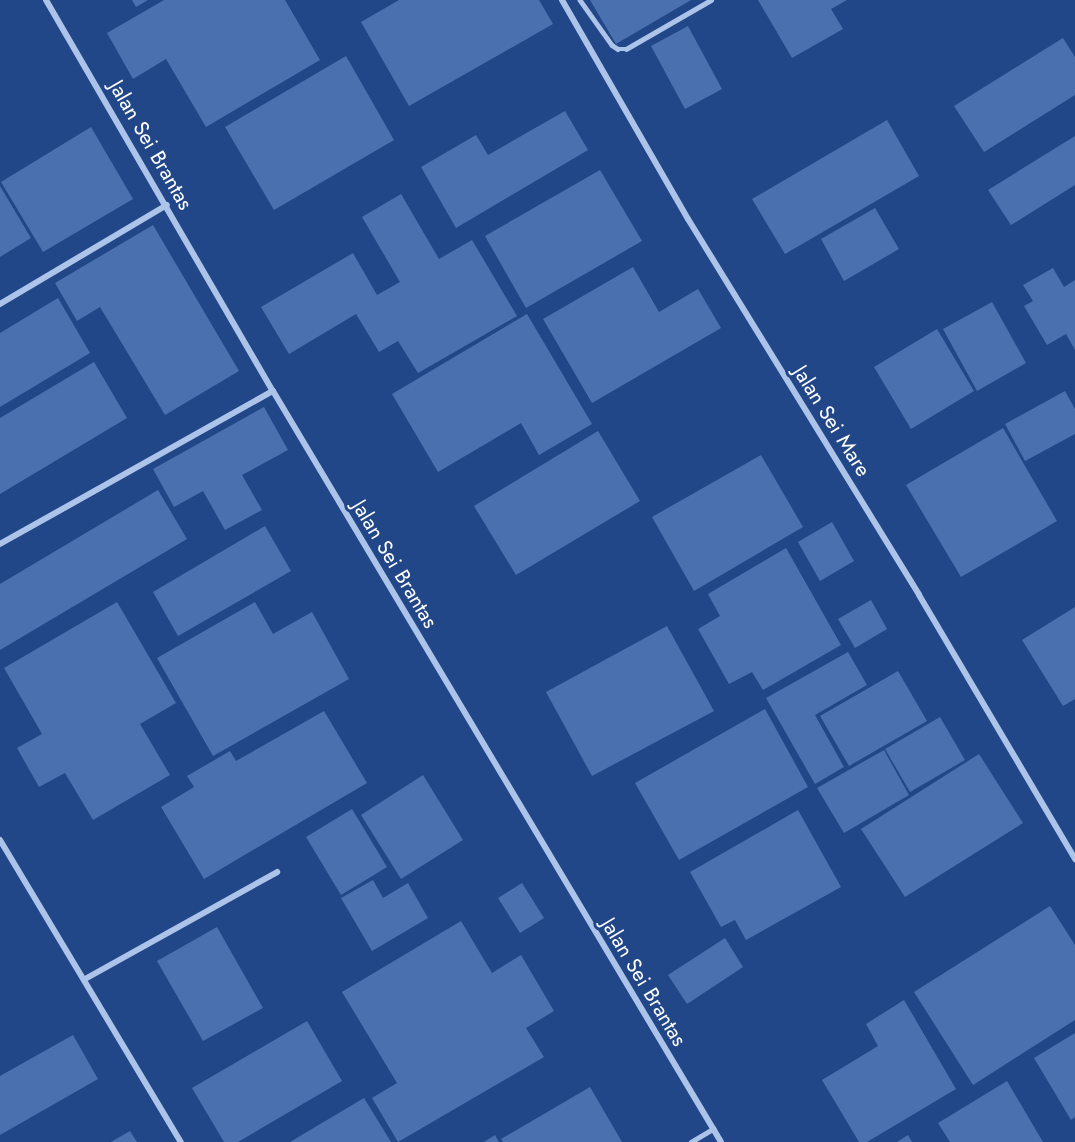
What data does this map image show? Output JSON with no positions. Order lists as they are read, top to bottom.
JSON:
{
  "streets": {
    "street": ["Jalan Sei Brantas", "Jalan Sei Mare"]
  }
}
